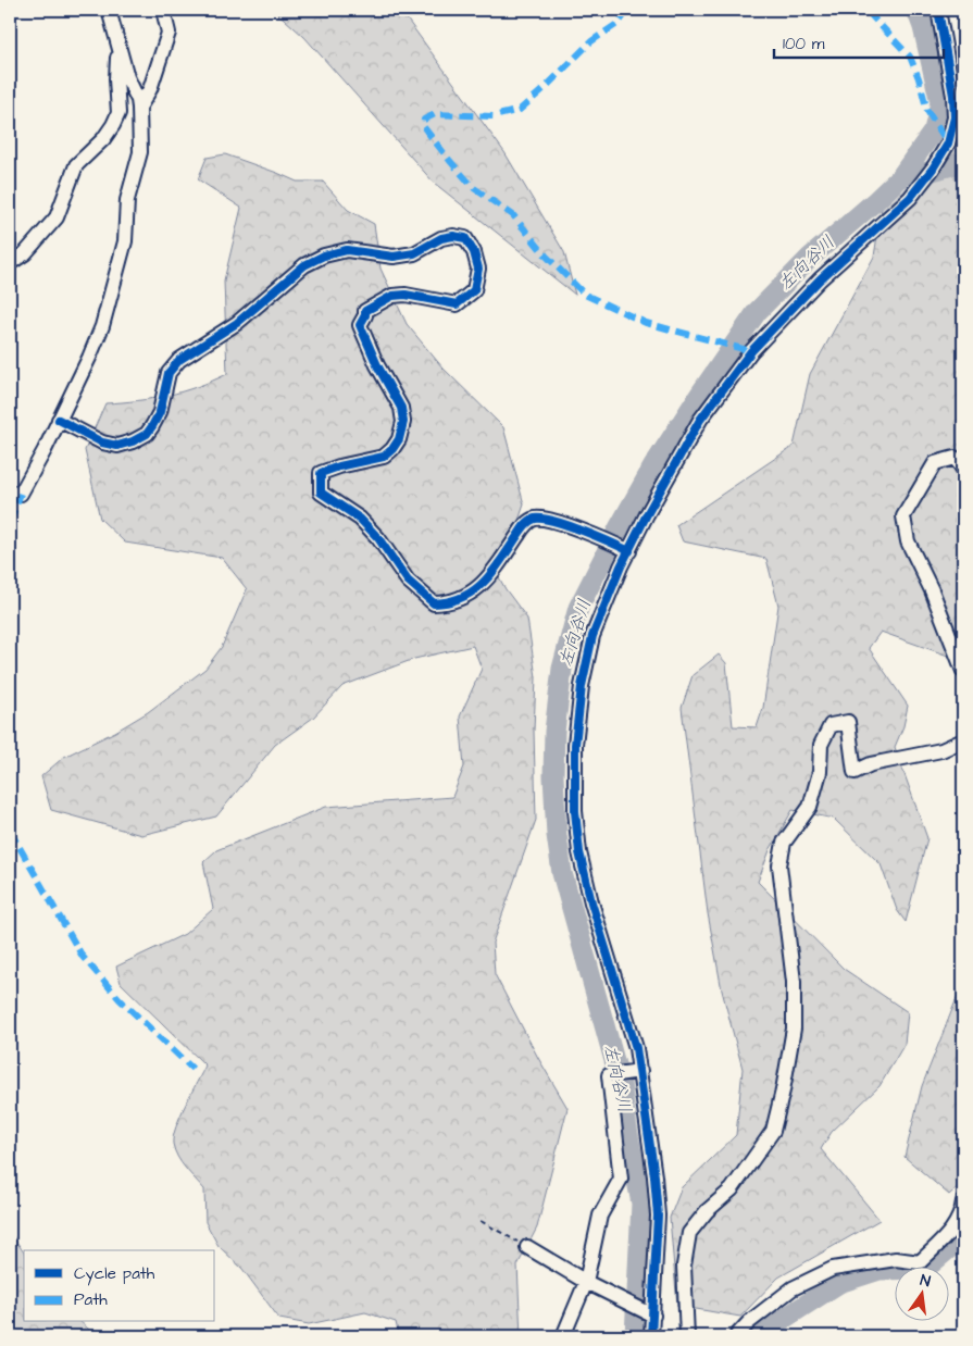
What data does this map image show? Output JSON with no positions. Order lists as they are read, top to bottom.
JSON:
{
  "water": ["左向谷川"],
  "legend": ["Cycle path", "Path"],
  "scale_bar": "100 m",
  "north": "top"
}
